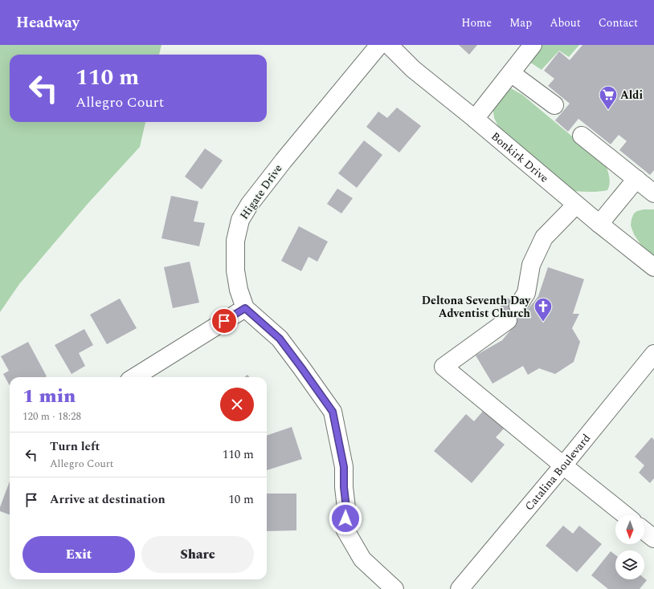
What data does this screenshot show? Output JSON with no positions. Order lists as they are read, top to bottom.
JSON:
{
  "streets": {
    "street": ["Bonkirk Drive", "Higate Drive", "Catalina Boulevard"]
  },
  "places": {
    "supermarket": ["Aldi"],
    "church": ["Deltona Seventh Day Adventist Church"]
  },
  "north": "bottom",
  "page": {
    "header": "Headway",
    "nav": [
      "Home",
      "Map",
      "About",
      "Contact"
    ],
    "turn": ["110 m", "Allegro Court"],
    "heading": ["1 min", "120 m · 18:28"],
    "list": [
      {
        "name": "Turn left",
        "note": "Allegro Court",
        "value": "110 m"
      },
      {
        "name": "Arrive at destination",
        "value": "10 m"
      }
    ],
    "buttons": ["Exit", "Share"]
  }
}
